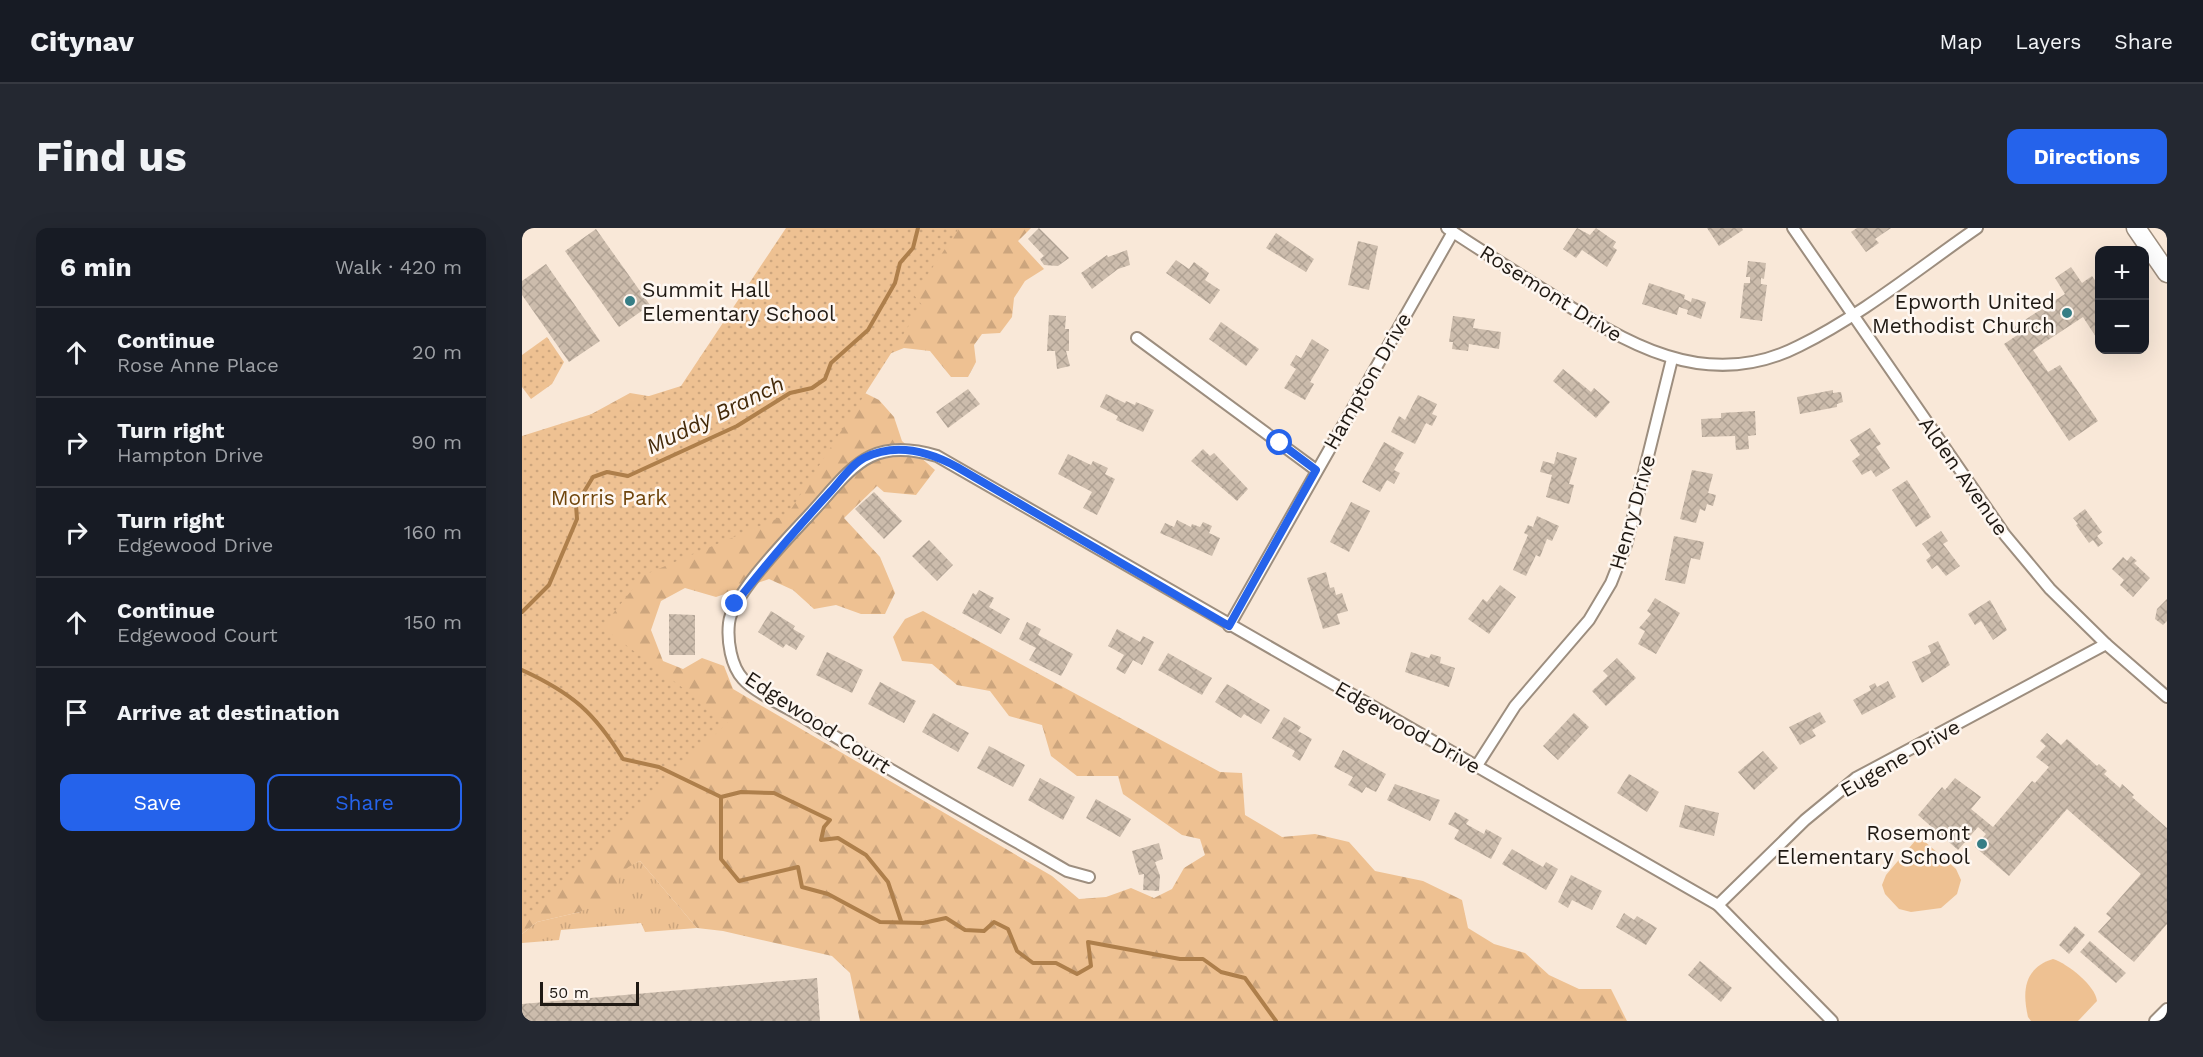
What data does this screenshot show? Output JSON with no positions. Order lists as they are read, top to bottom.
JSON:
{
  "streets": {
    "street": [
      "Rosemont Drive",
      "Hampton Drive",
      "Alden Avenue",
      "Henry Drive",
      "Edgewood Court",
      "Edgewood Drive",
      "Eugene Drive"
    ]
  },
  "crossings": [
    ["Rosemont Drive", "Hampton Drive"],
    ["Rosemont Drive", "Alden Avenue"],
    ["Rosemont Drive", "Henry Drive"],
    ["Hampton Drive", "Edgewood Drive"],
    ["Alden Avenue", "Eugene Drive"],
    ["Henry Drive", "Edgewood Drive"],
    ["Edgewood Court", "Edgewood Drive"],
    ["Edgewood Drive", "Eugene Drive"]
  ],
  "water": ["Muddy Branch"],
  "parks": ["Morris Park"],
  "places": ["Summit Hall Elementary School", "Epworth United Methodist Church", "Rosemont Elementary School"],
  "scale_bar": "50 m",
  "page": {
    "header": "Citynav",
    "nav": ["Map", "Layers", "Share"],
    "buttons": [
      "Directions",
      ["Save", "Share"]
    ],
    "title": "Find us",
    "heading": ["6 min", "Walk · 420 m"],
    "map_buttons": ["+", "−"],
    "list": [
      ["Continue", "Rose Anne Place", "20 m"],
      ["Turn right", "Hampton Drive", "90 m"],
      ["Turn right", "Edgewood Drive", "160 m"],
      ["Continue", "Edgewood Court", "150 m"],
      "Arrive at destination"
    ],
    "scale": "50 m"
  }
}
